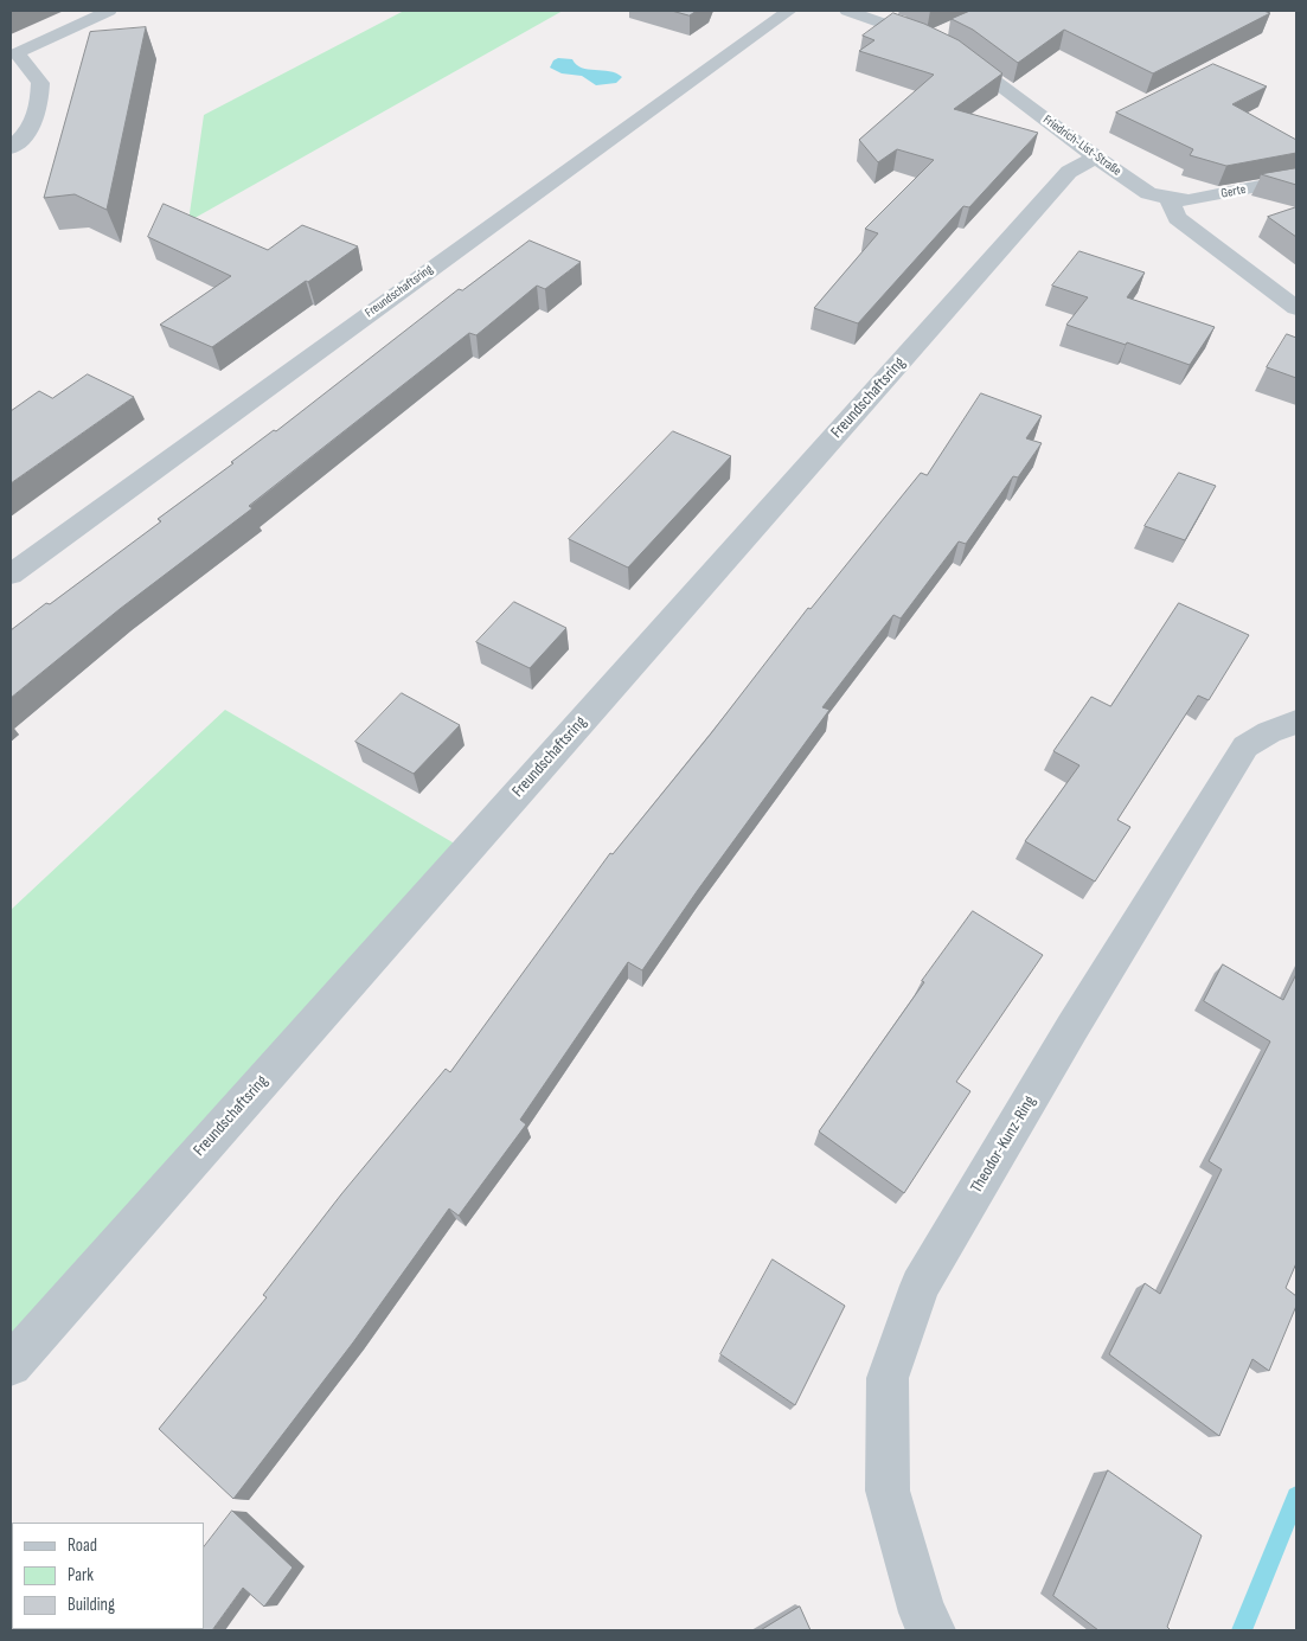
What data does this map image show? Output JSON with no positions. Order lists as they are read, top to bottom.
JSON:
{
  "streets": {
    "street": [
      "Friedrich-List-Straße",
      "Gerte",
      "Freundschaftsring",
      "Theodor-Kunz-Ring"
    ]
  },
  "crossings": [
    ["Friedrich-List-Straße", "Gerte"],
    ["Friedrich-List-Straße", "Freundschaftsring"]
  ],
  "legend": ["Road", "Park", "Building"]
}
